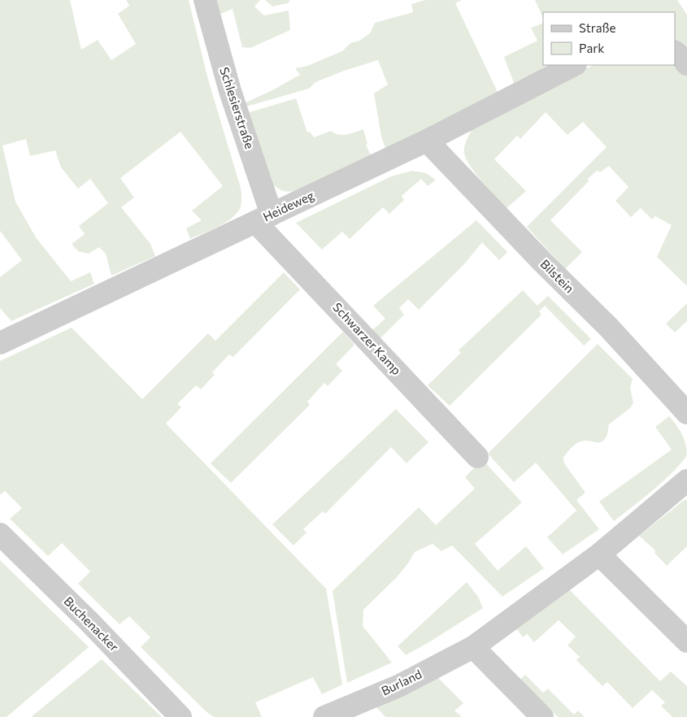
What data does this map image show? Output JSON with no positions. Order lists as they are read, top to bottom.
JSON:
{
  "streets": {
    "street": [
      "Schlesierstraße",
      "Heideweg",
      "Bilstein",
      "Schwarzer Kamp",
      "Buchenacker",
      "Burland"
    ]
  },
  "crossings": [
    ["Schlesierstraße", "Heideweg"],
    ["Schlesierstraße", "Schwarzer Kamp"],
    ["Heideweg", "Bilstein"],
    ["Heideweg", "Schwarzer Kamp"]
  ],
  "legend": ["Straße", "Park"]
}
